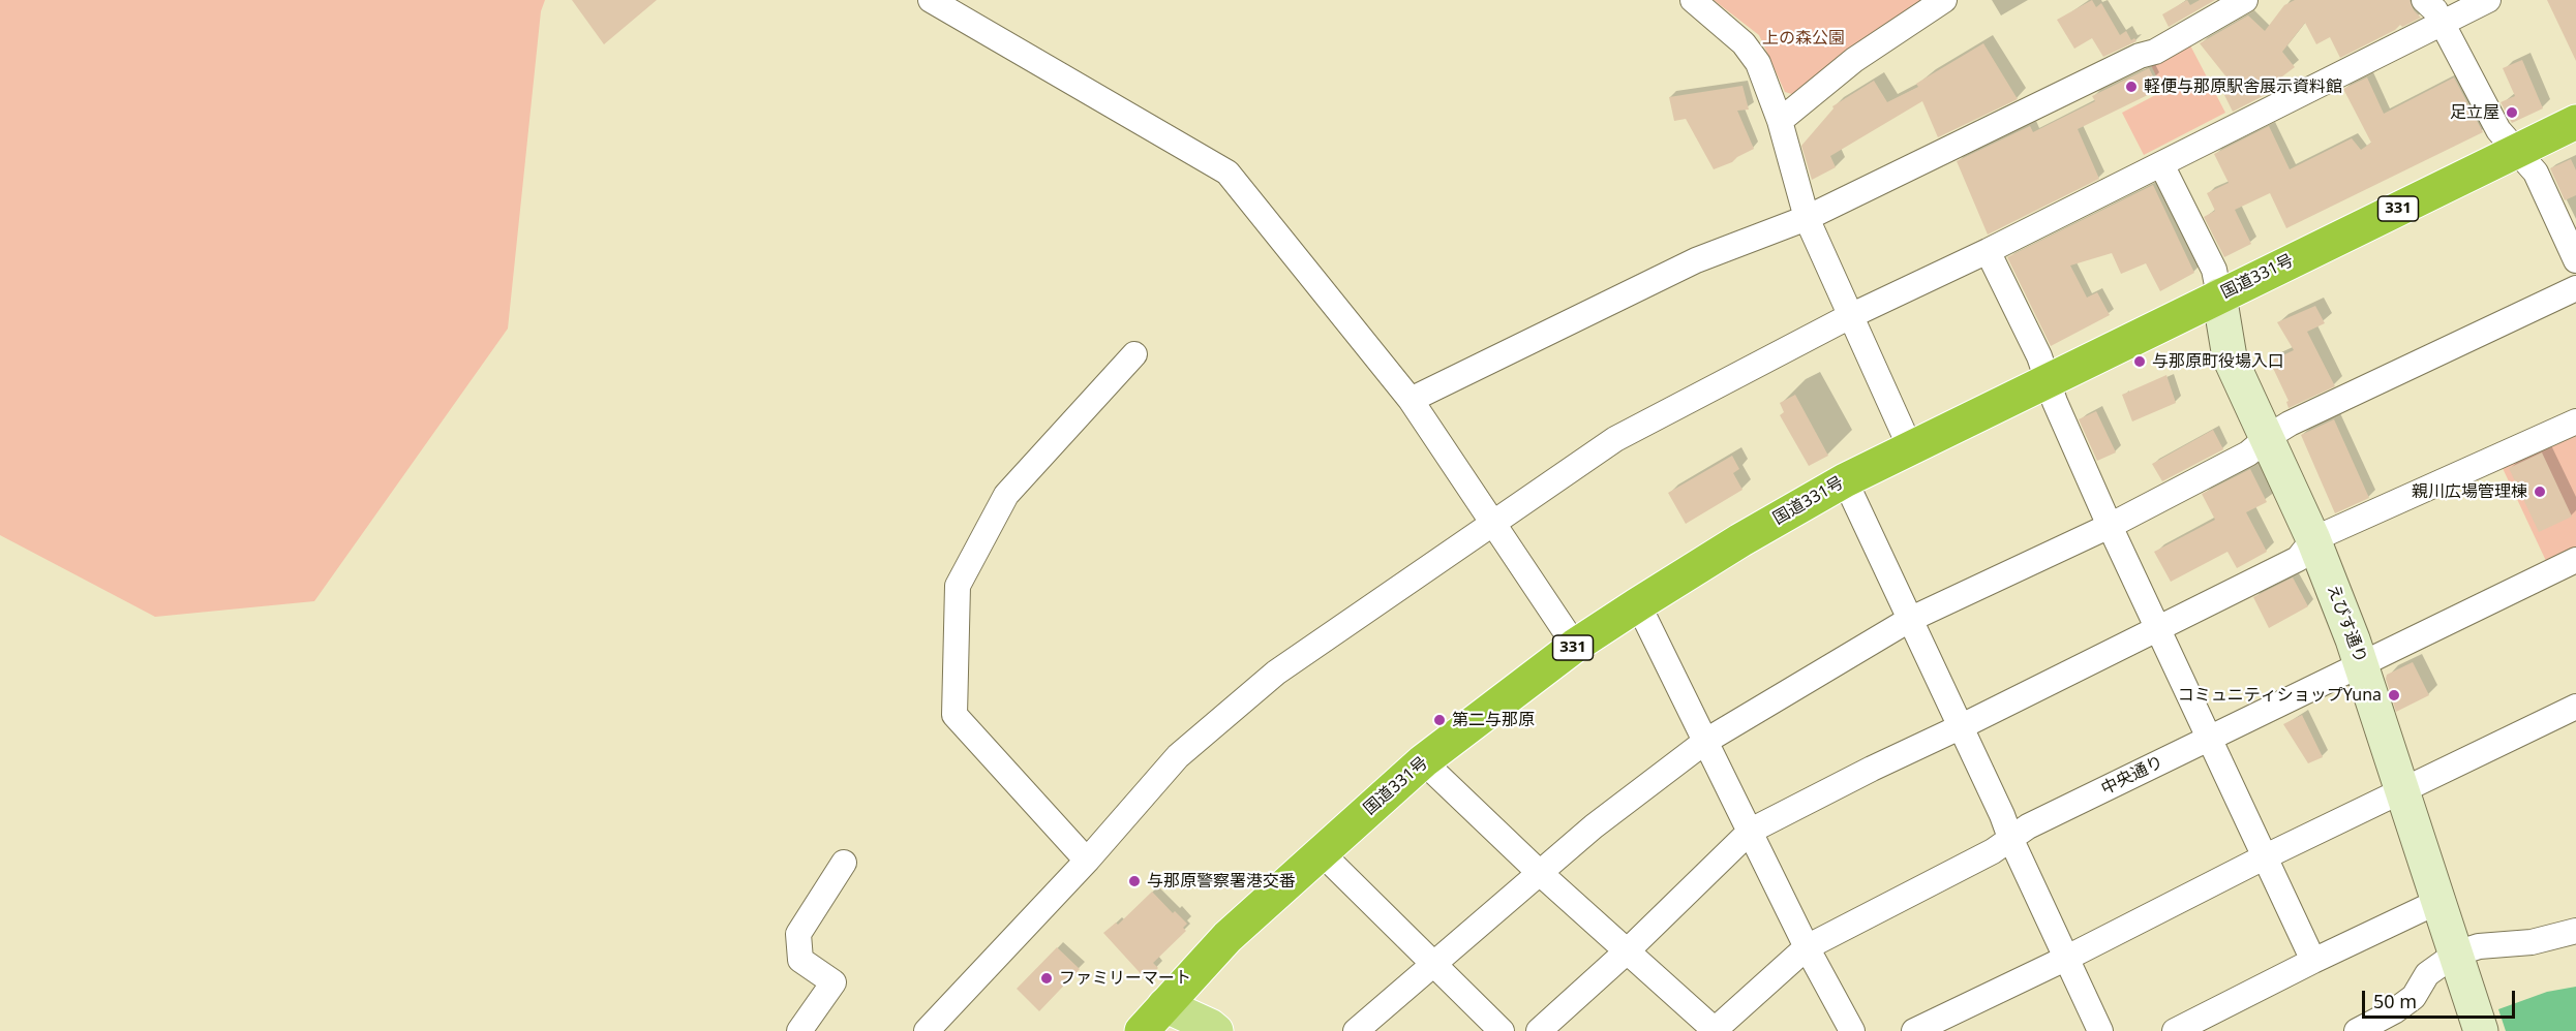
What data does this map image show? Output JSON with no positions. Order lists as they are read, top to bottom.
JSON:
{
  "streets": {
    "highway": ["331", "国道331号"],
    "street": ["えびす通り", "中央通り"]
  },
  "crossings": [
    ["国道331号", "えびす通り"],
    ["えびす通り", "中央通り"]
  ],
  "parks": ["上の森公園"],
  "places": [
    "軽便与那原駅舎展示資料館",
    "足立屋",
    "与那原町役場入口",
    "親川広場管理棟",
    "コミュニティショップYuna",
    "第二与那原",
    "与那原警察署港交番",
    "ファミリーマート"
  ],
  "scale_bar": "50 m"
}
